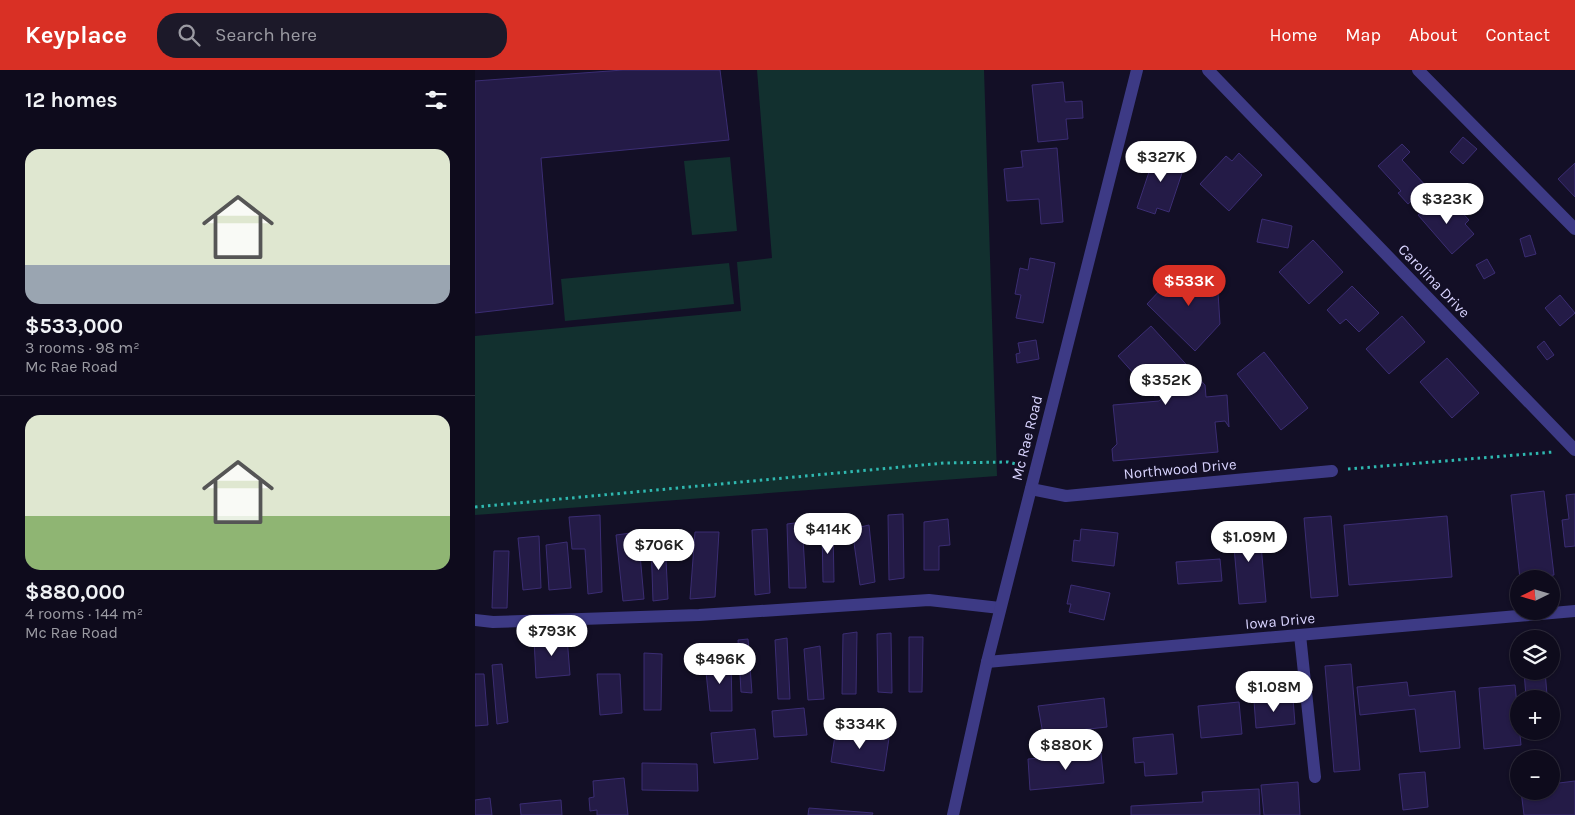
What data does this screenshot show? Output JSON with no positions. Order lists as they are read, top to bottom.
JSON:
{
  "streets": {
    "street": [
      "Carolina Drive",
      "Mc Rae Road",
      "Northwood Drive",
      "Iowa Drive"
    ]
  },
  "crossings": [
    ["Mc Rae Road", "Northwood Drive"],
    ["Mc Rae Road", "Iowa Drive"]
  ],
  "north": "left",
  "page": {
    "header": "Keyplace",
    "search": "Search here",
    "nav": [
      "Home",
      "Map",
      "About",
      "Contact"
    ],
    "heading": "12 homes",
    "list": [
      {
        "name": "$533,000",
        "note": "3 rooms · 98 m² · Mc Rae Road"
      },
      {
        "name": "$880,000",
        "note": "4 rooms · 144 m² · Mc Rae Road"
      }
    ],
    "price": [
      "$327K",
      "$323K",
      "$533K",
      "$352K",
      "$414K",
      "$1.09M",
      "$706K",
      "$793K",
      "$496K",
      "$1.08M",
      "$334K",
      "$880K"
    ],
    "map_buttons": ["+", "−"]
  }
}
